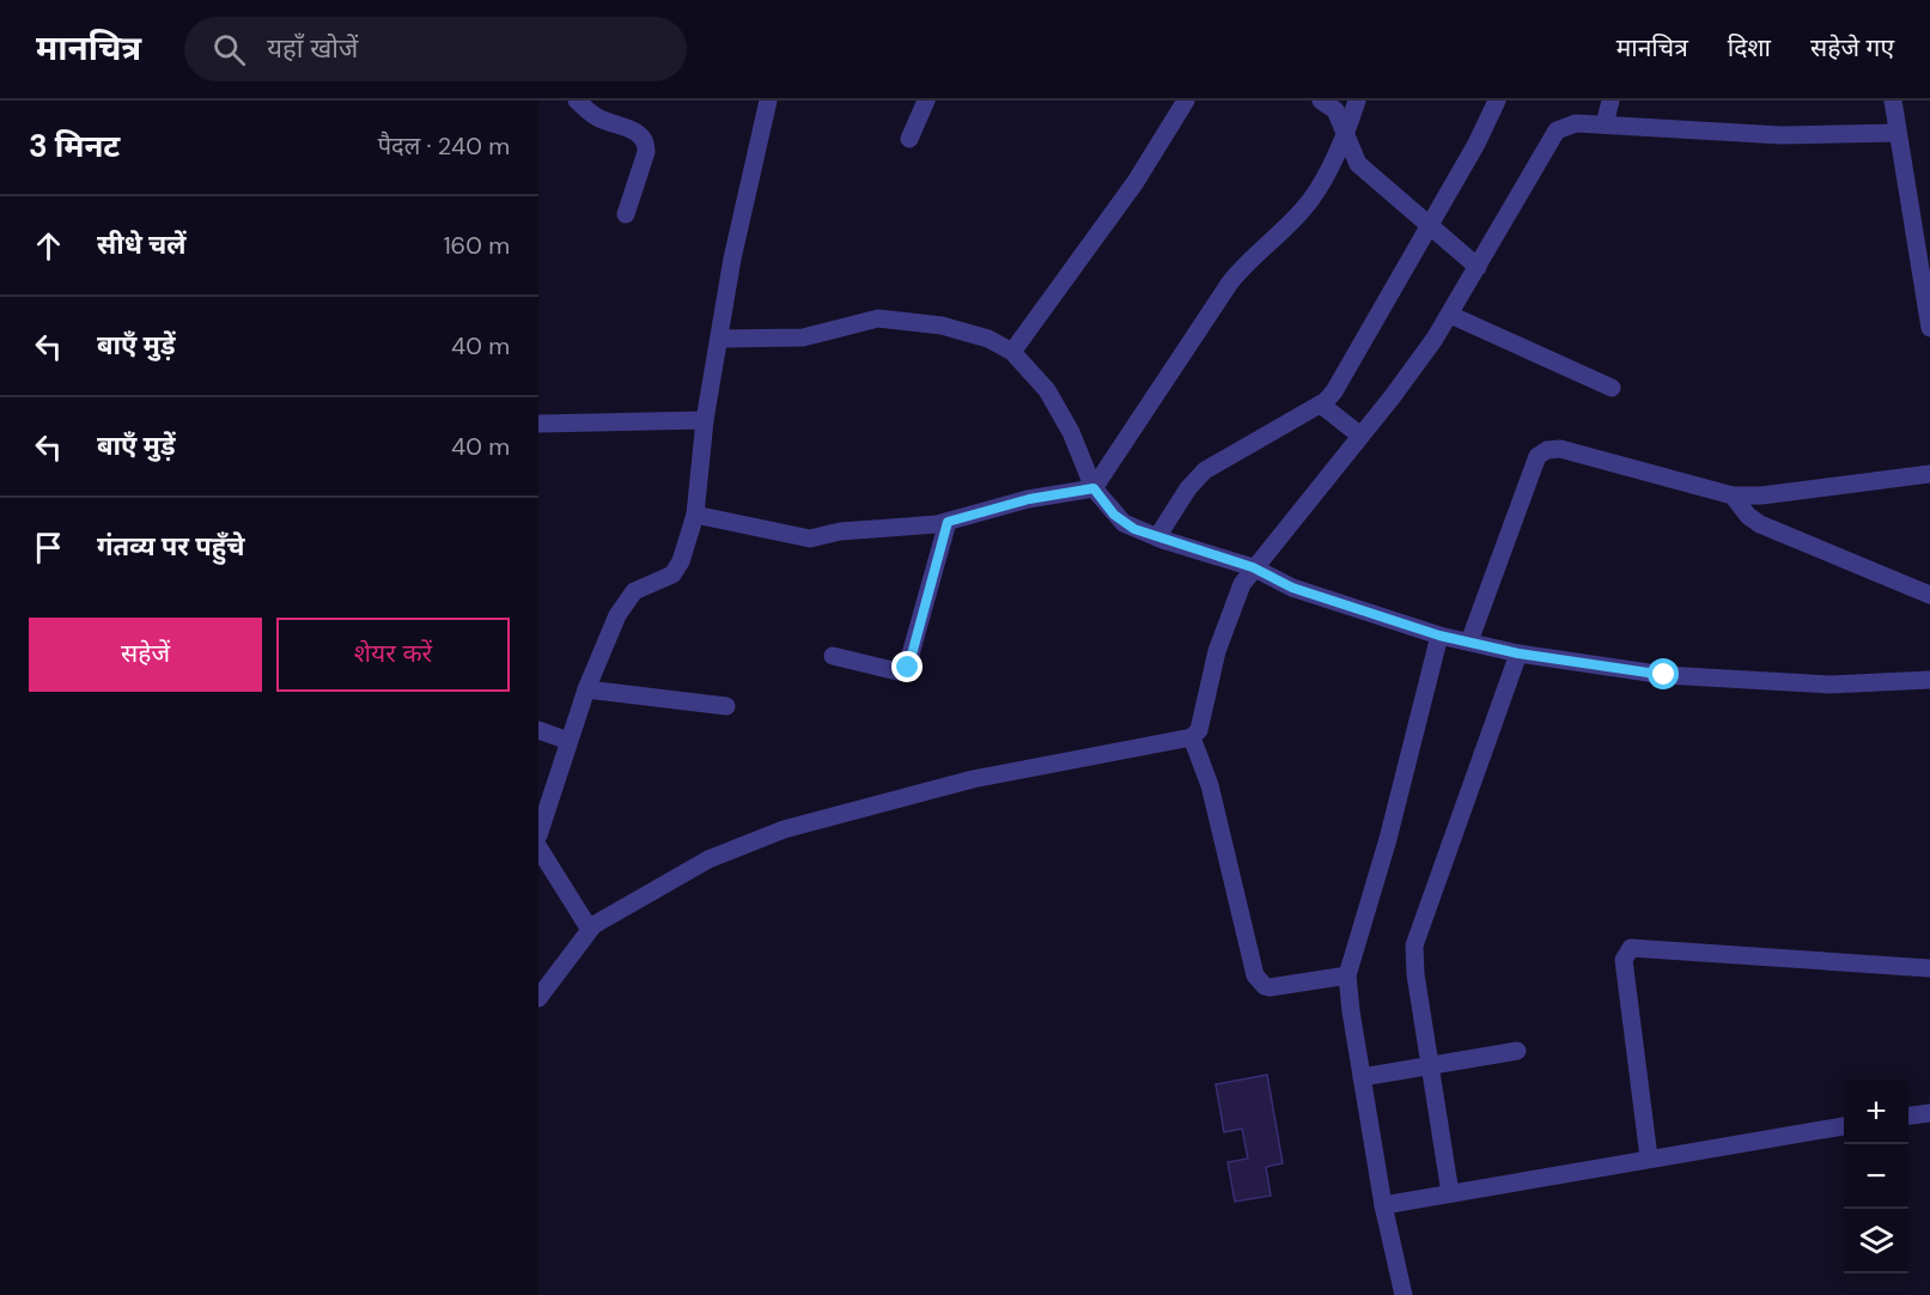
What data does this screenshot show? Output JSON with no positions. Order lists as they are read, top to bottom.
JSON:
{
  "page": {
    "header": "मानचित्र",
    "search": "यहाँ खोजें",
    "nav": ["मानचित्र", "दिशा", "सहेजे गए"],
    "heading": ["3 मिनट", "पैदल · 240 m"],
    "list": [
      ["सीधे चलें", "160 m"],
      ["बाएँ मुड़ें", "40 m"],
      ["बाएँ मुड़ें", "40 m"],
      "गंतव्य पर पहुँचे"
    ],
    "buttons": ["सहेजें", "शेयर करें"],
    "map_buttons": ["+", "−"]
  }
}
